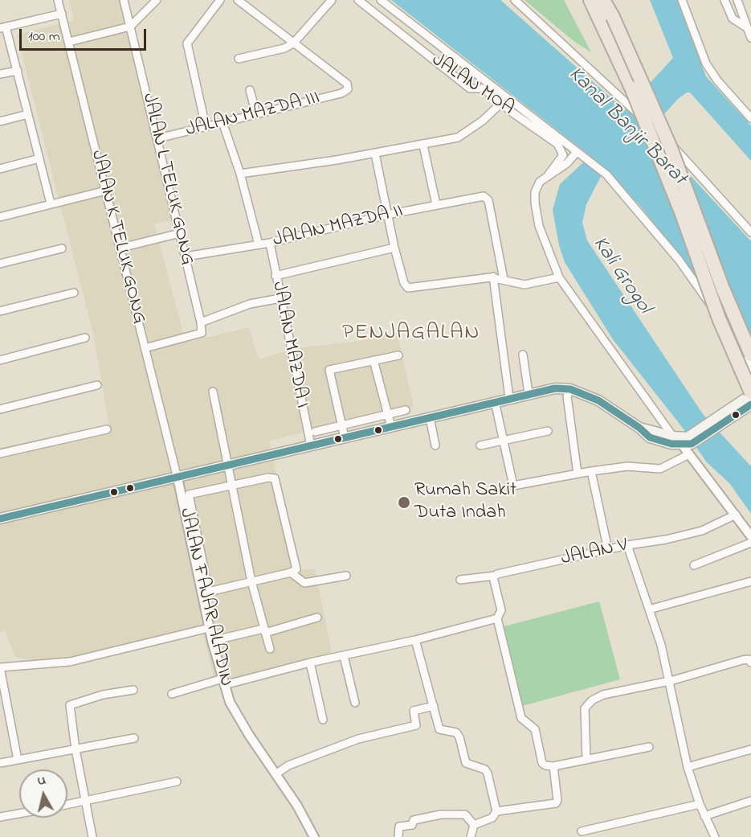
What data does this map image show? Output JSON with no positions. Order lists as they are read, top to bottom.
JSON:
{
  "streets": {
    "street": [
      "JALAN MOA",
      "JALAN MAZDA III",
      "JALAN L TELUK GONG",
      "JALAN MAZDA II",
      "JALAN K TELUK GONG",
      "JALAN MAZDA I",
      "JALAN V",
      "JALAN FAJAR ALADIN"
    ]
  },
  "crossings": [
    ["JALAN MAZDA III", "JALAN L TELUK GONG"],
    ["JALAN L TELUK GONG", "JALAN MAZDA II"],
    ["JALAN L TELUK GONG", "JALAN K TELUK GONG"],
    ["JALAN MAZDA II", "JALAN MAZDA I"],
    ["JALAN K TELUK GONG", "JALAN FAJAR ALADIN"]
  ],
  "districts": ["PENJAGALAN"],
  "water": ["Kanal Banjir Barat", "Kali Grogol"],
  "places": ["Rumah Sakit Duta Indah"],
  "scale_bar": "100 m",
  "north": "top"
}
